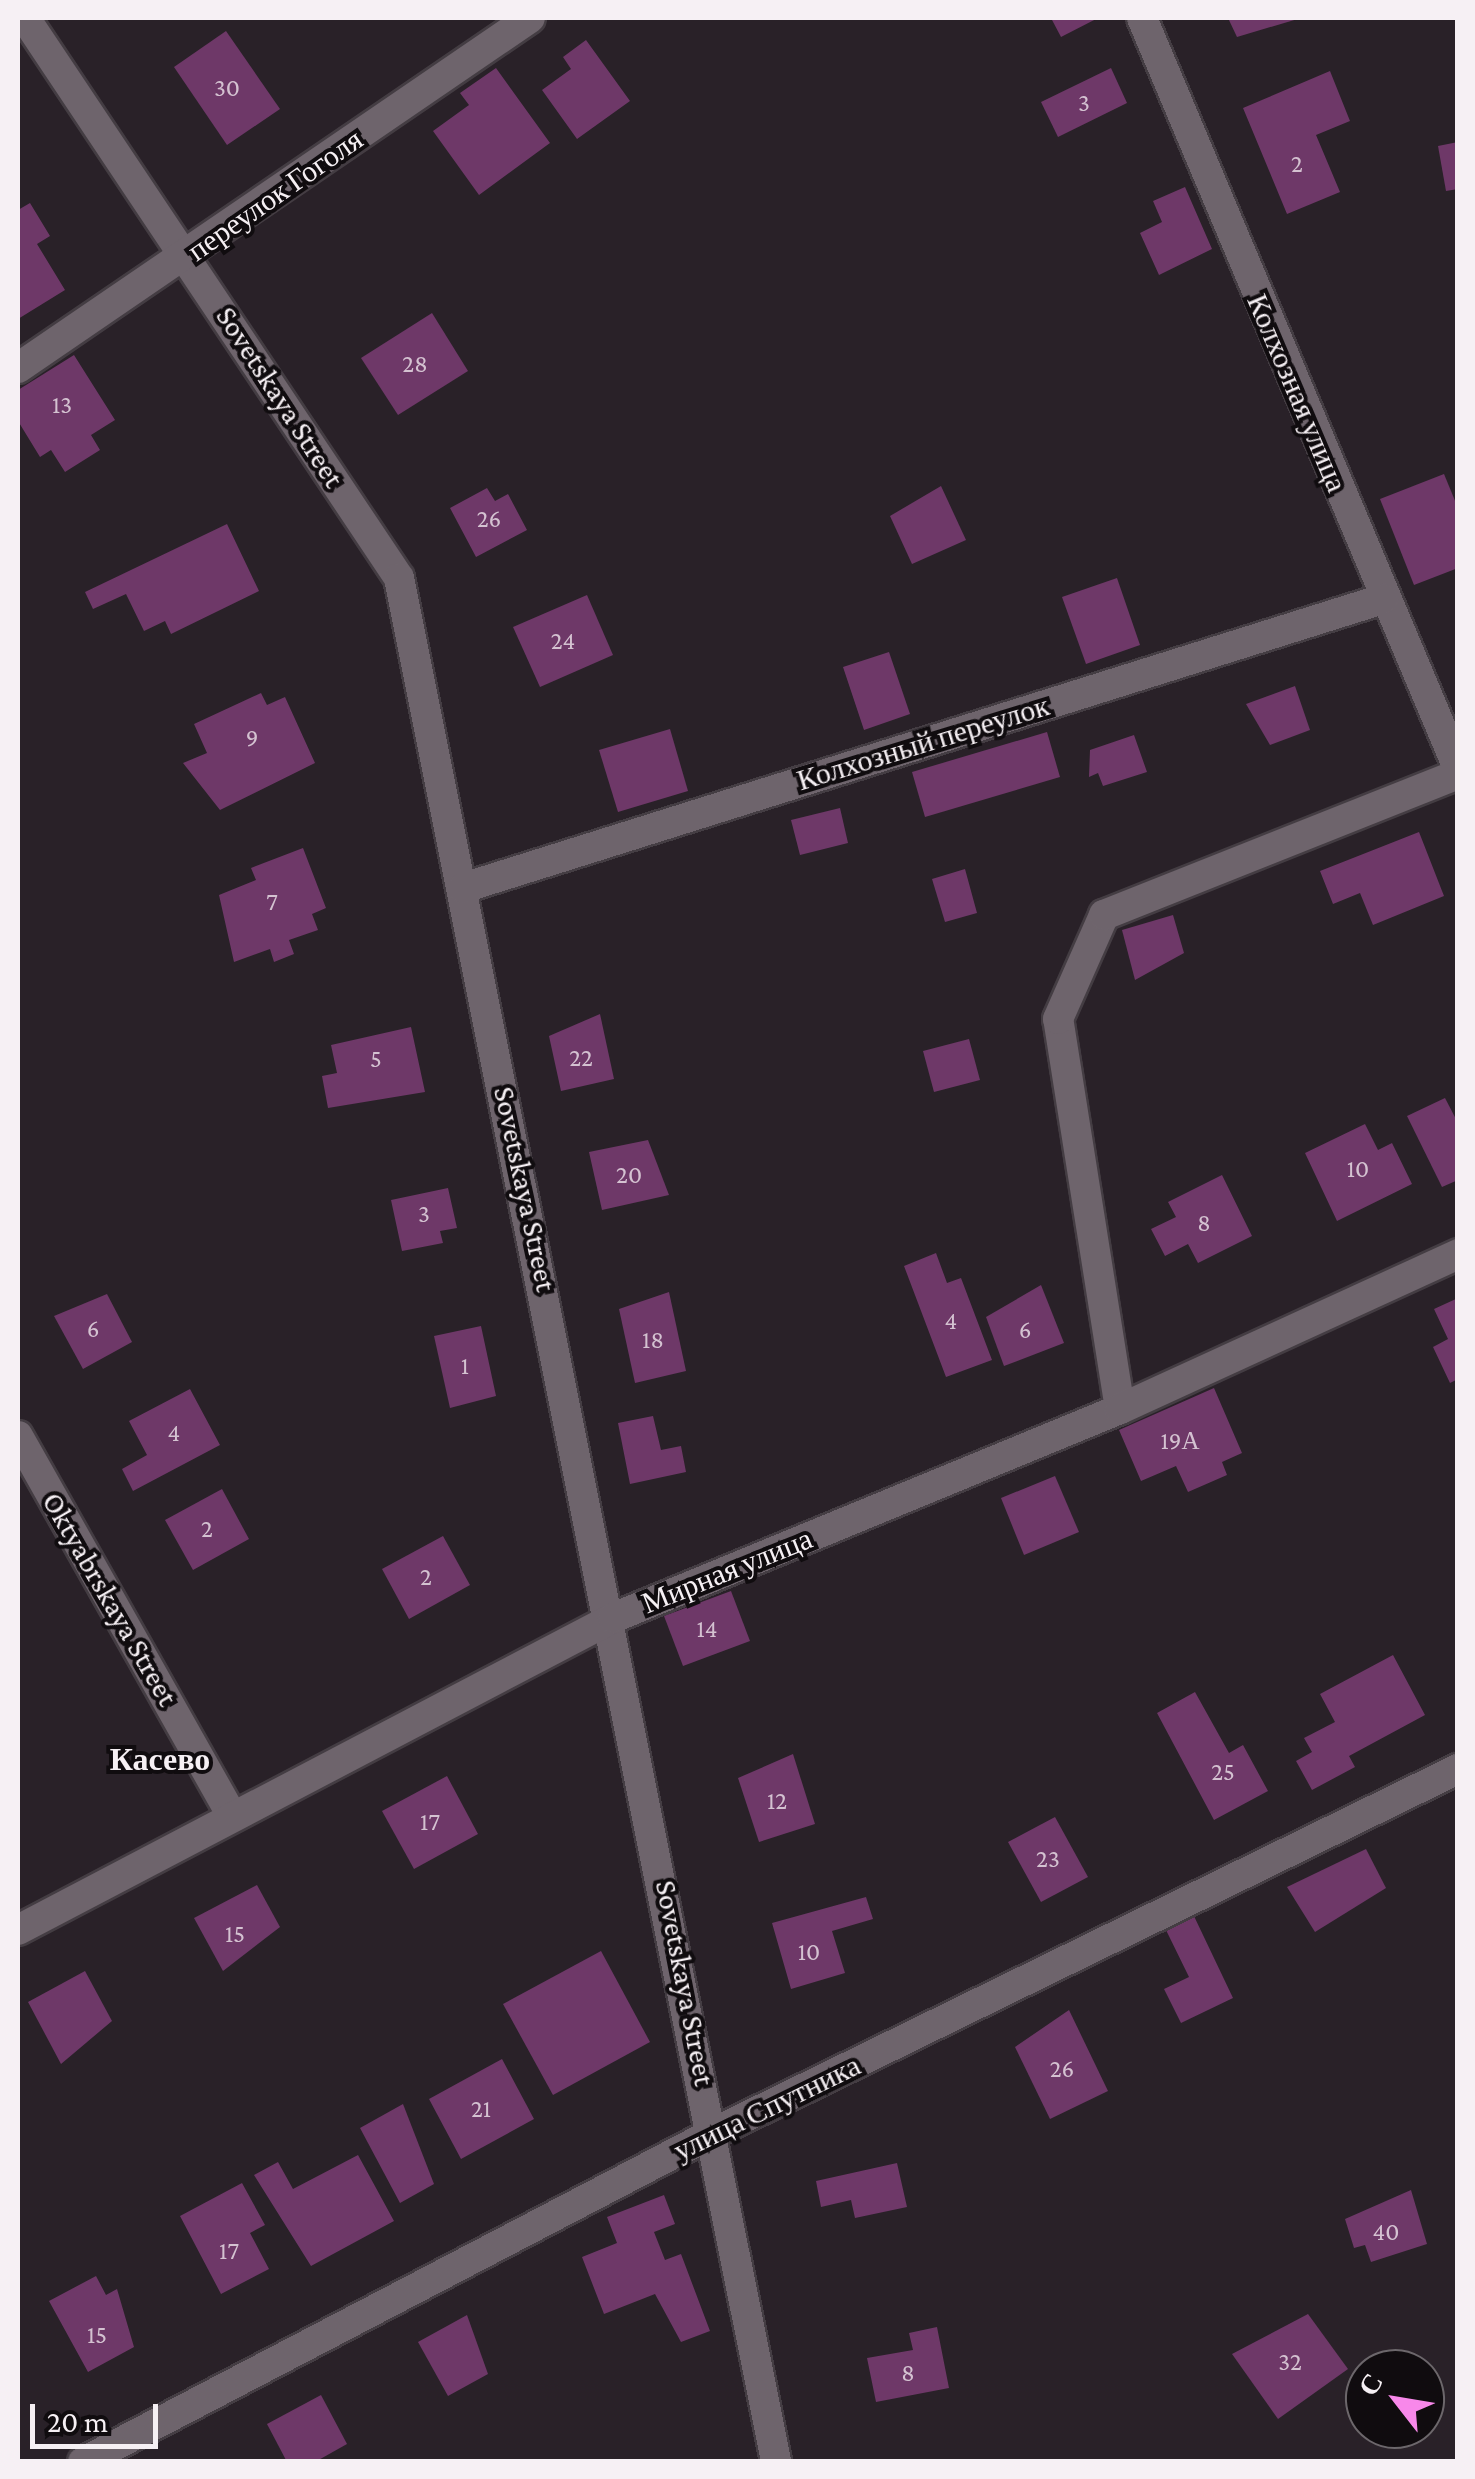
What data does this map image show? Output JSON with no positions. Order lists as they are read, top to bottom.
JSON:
{
  "streets": {
    "street": [
      "переулок Гоголя",
      "Колхозная улица",
      "Sovetskaya Street",
      "Колхозный переулок",
      "Мирная улица",
      "Oktyabrskaya Street",
      "улица Спутника"
    ]
  },
  "crossings": [
    ["переулок Гоголя", "Sovetskaya Street"],
    ["Колхозная улица", "Колхозный переулок"],
    ["Sovetskaya Street", "Колхозный переулок"],
    ["Sovetskaya Street", "Мирная улица"],
    ["Sovetskaya Street", "улица Спутника"],
    ["Мирная улица", "Oktyabrskaya Street"]
  ],
  "districts": ["Касево"],
  "house_numbers": [
    "30",
    "3",
    "2",
    "28",
    "13",
    "26",
    "24",
    "9",
    "7",
    "22",
    "5",
    "10",
    "20",
    "3",
    "8",
    "4",
    "6",
    "6",
    "18",
    "1",
    "4",
    "19А",
    "2",
    "2",
    "14",
    "25",
    "12",
    "17",
    "23",
    "15",
    "10",
    "26",
    "21",
    "40",
    "17",
    "15",
    "32",
    "8"
  ],
  "scale_bar": "20 m",
  "north": "top left"
}
